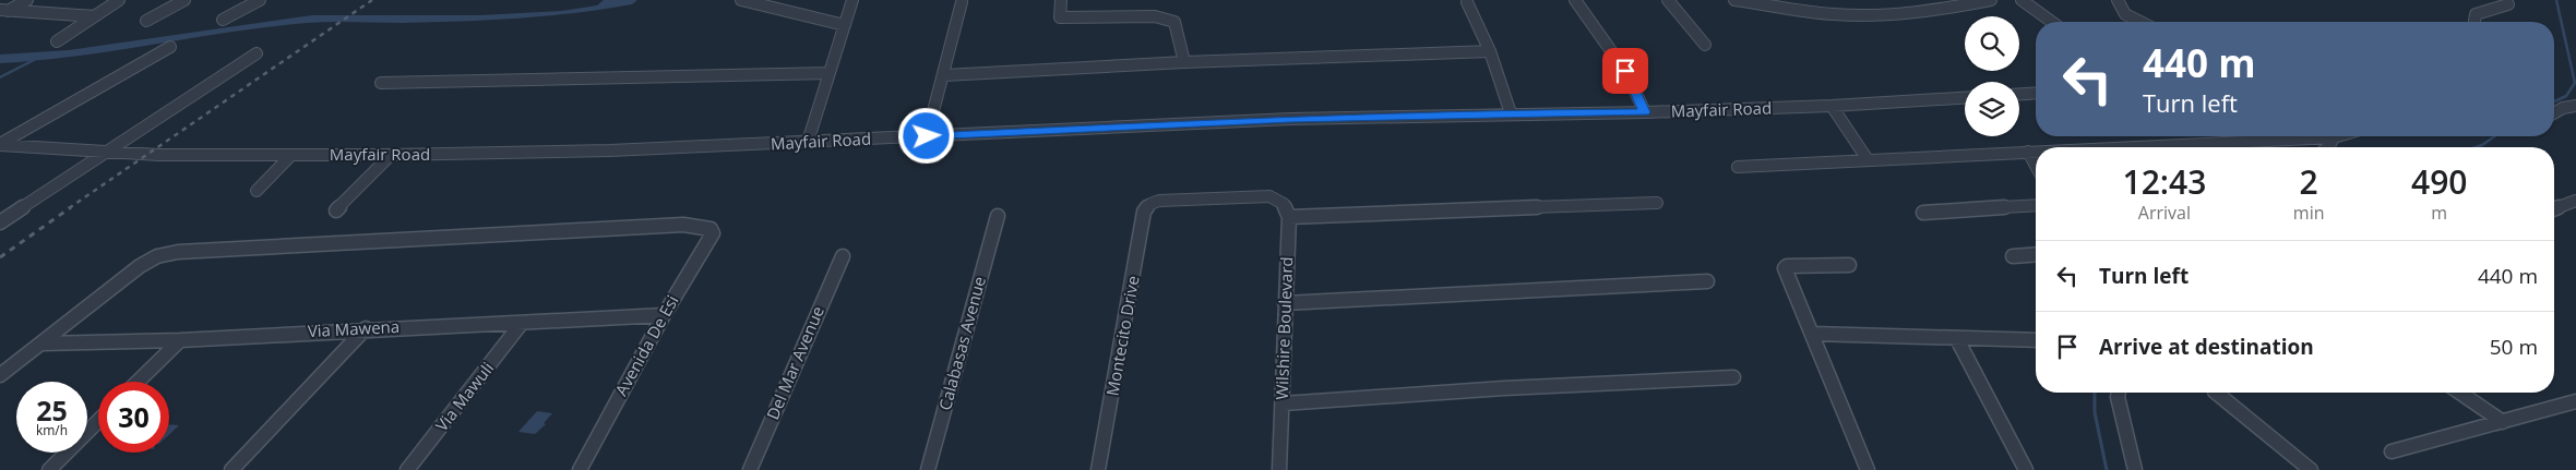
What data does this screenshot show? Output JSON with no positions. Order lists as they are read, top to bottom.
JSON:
{
  "streets": {
    "street": [
      "Mayfair Road",
      "Wilshire Boulevard",
      "Via Mawena",
      "Montecito Drive",
      "Calabasas Avenue",
      "Avenida De Esi",
      "Del Mar Avenue",
      "Via Mawuli"
    ]
  },
  "crossings": [
    ["Wilshire Boulevard", "Montecito Drive"],
    ["Via Mawena", "Avenida De Esi"],
    ["Via Mawena", "Via Mawuli"]
  ],
  "page": {
    "turn": ["440 m", "Turn left"],
    "eta": [
      "12:43",
      "Arrival",
      "2",
      "min",
      "490",
      "m"
    ],
    "list": [
      {
        "name": "Turn left",
        "value": "440 m"
      },
      {
        "name": "Arrive at destination",
        "value": "50 m"
      }
    ],
    "speed": "25 km/h",
    "limit": "30"
  }
}
